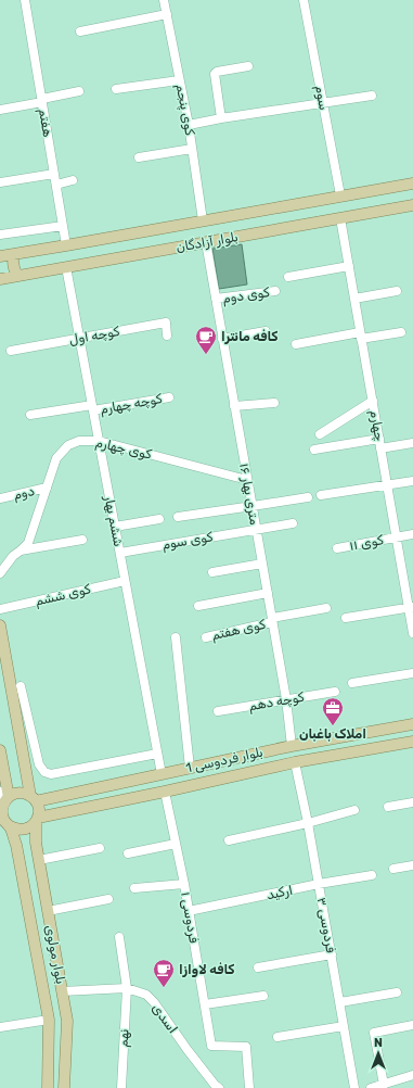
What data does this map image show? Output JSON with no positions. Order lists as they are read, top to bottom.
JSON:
{
  "streets": {
    "main road": ["بلوار آزادگان", "بلوار فردوسی 1", "بلوار مولوی"],
    "street": [
      "سوم",
      "کوی پنجم",
      "هفتم",
      "کوی دوم",
      "کوچه اول",
      "کوچه چهارم",
      "چهارم",
      "کوی چهارم",
      "دوم",
      "۱۶ متری بهار",
      "ششم بهار",
      "کوی سوم",
      "کوی ۱۱",
      "کوی ششم",
      "کوی هفتم",
      "کوچه دهم",
      "ارکید",
      "فردوسی ۱",
      "فردوسی ۳",
      "اسدی",
      "نهم"
    ]
  },
  "crossings": [
    ["سوم", "بلوار آزادگان"],
    ["کوی پنجم", "بلوار آزادگان"],
    ["هفتم", "بلوار آزادگان"],
    ["بلوار آزادگان", "چهارم"],
    ["بلوار آزادگان", "۱۶ متری بهار"],
    ["بلوار آزادگان", "ششم بهار"],
    ["کوی دوم", "۱۶ متری بهار"],
    ["کوچه اول", "ششم بهار"],
    ["کوچه چهارم", "ششم بهار"],
    ["چهارم", "کوی ۱۱"],
    ["کوی چهارم", "دوم"],
    ["کوی چهارم", "۱۶ متری بهار"],
    ["کوی چهارم", "ششم بهار"],
    ["۱۶ متری بهار", "کوی سوم"],
    ["۱۶ متری بهار", "کوی هفتم"],
    ["۱۶ متری بهار", "کوچه دهم"],
    ["۱۶ متری بهار", "بلوار فردوسی 1"],
    ["ششم بهار", "کوی سوم"],
    ["ششم بهار", "کوی ششم"],
    ["ششم بهار", "بلوار فردوسی 1"],
    ["بلوار فردوسی 1", "فردوسی ۱"],
    ["بلوار فردوسی 1", "فردوسی ۳"],
    ["بلوار فردوسی 1", "بلوار مولوی"],
    ["ارکید", "فردوسی ۱"],
    ["ارکید", "فردوسی ۳"],
    ["بلوار مولوی", "اسدی"],
    ["اسدی", "نهم"]
  ],
  "places": {
    "cafe": ["کافه مانترا", "کافه لاوازا"],
    "office": ["املاک باغبان"]
  },
  "north": "top"
}
